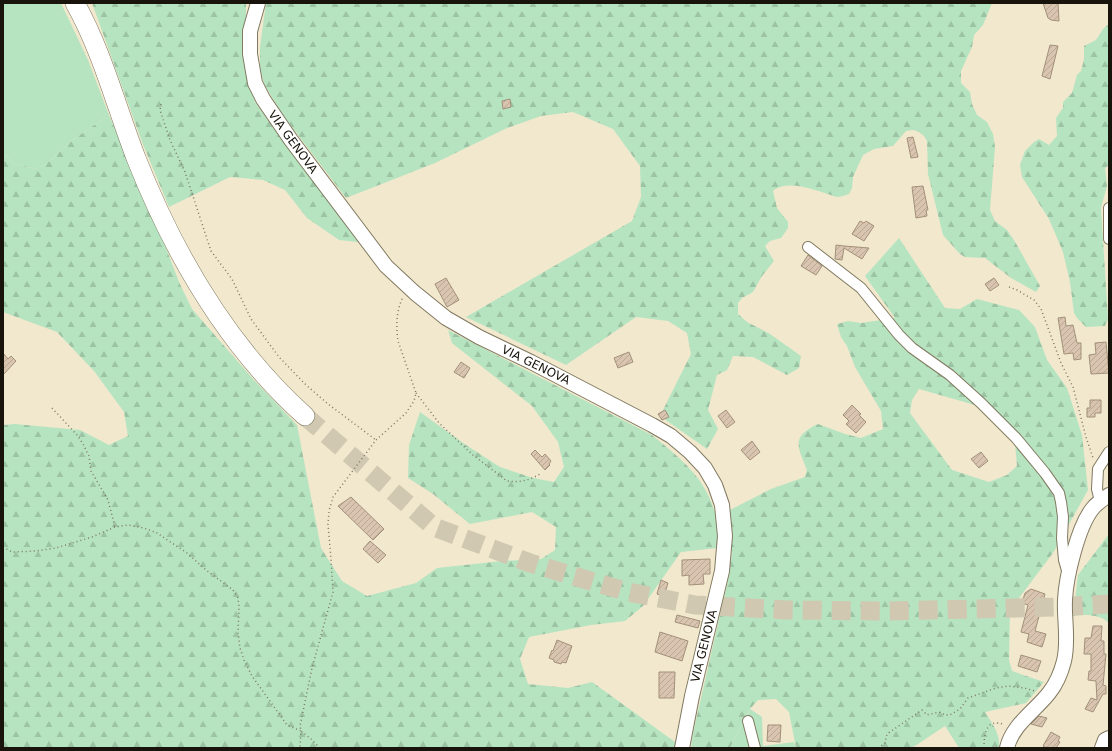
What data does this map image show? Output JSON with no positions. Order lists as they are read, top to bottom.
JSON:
{
  "streets": {
    "main road": ["VIA GENOVA"]
  }
}
